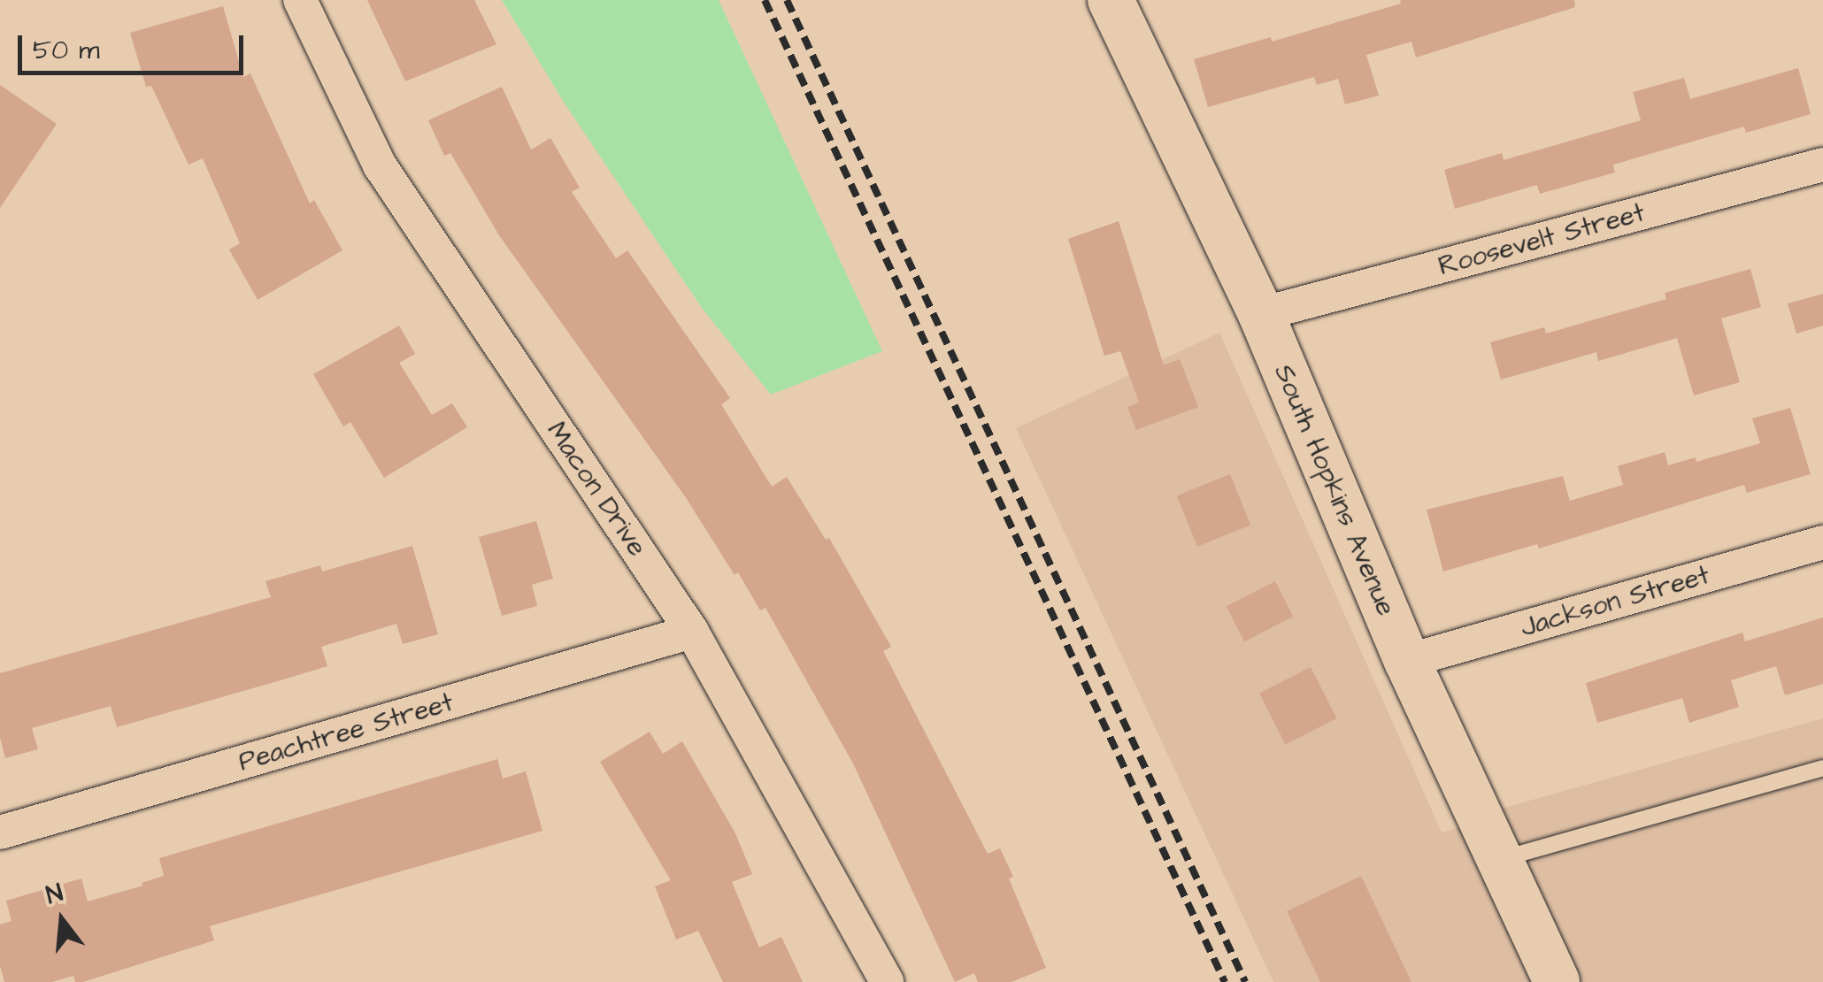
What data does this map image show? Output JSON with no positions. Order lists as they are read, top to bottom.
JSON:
{
  "streets": {
    "street": [
      "Roosevelt Street",
      "Macon Drive",
      "South Hopkins Avenue",
      "Jackson Street",
      "Peachtree Street"
    ]
  },
  "crossings": [
    ["Roosevelt Street", "South Hopkins Avenue"],
    ["Macon Drive", "Peachtree Street"],
    ["South Hopkins Avenue", "Jackson Street"]
  ],
  "scale_bar": "50 m",
  "north": "top"
}
